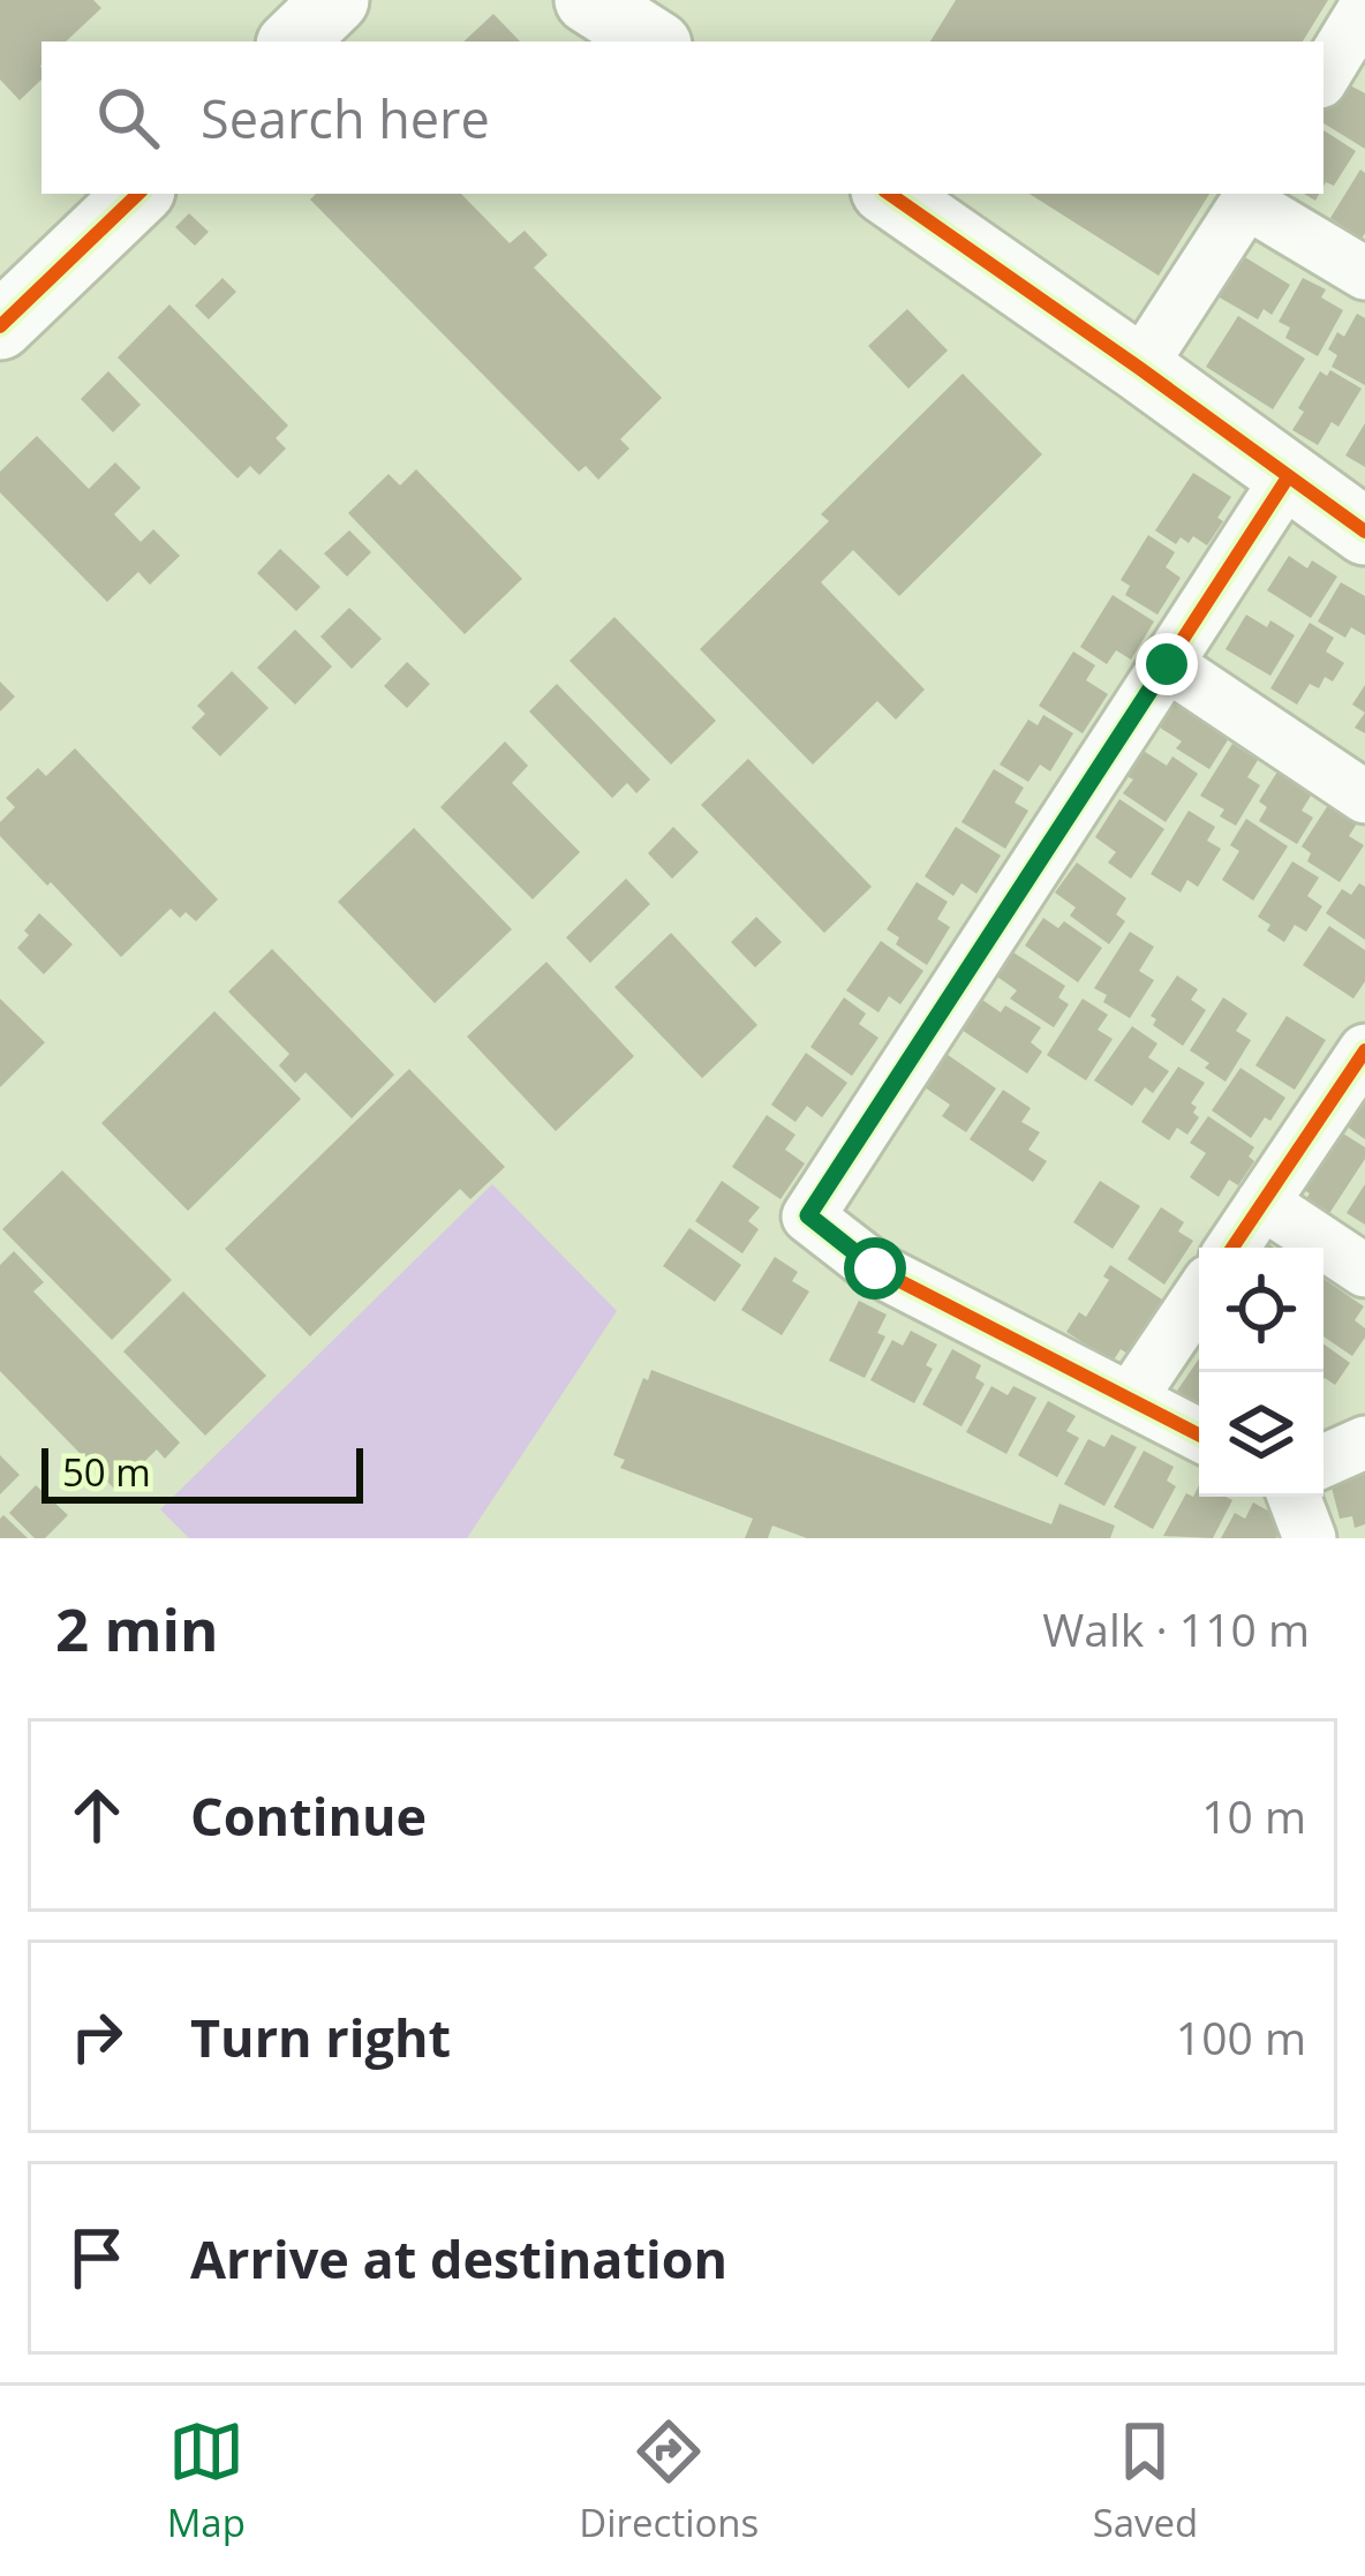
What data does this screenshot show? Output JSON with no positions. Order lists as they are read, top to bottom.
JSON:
{
  "scale_bar": "50 m",
  "page": {
    "search": "Search here",
    "scale": "50 m",
    "heading": ["2 min", "Walk · 110 m"],
    "list": [
      ["Continue", "10 m"],
      ["Turn right", "100 m"],
      "Arrive at destination"
    ],
    "nav": ["Map", "Directions", "Saved"]
  }
}
